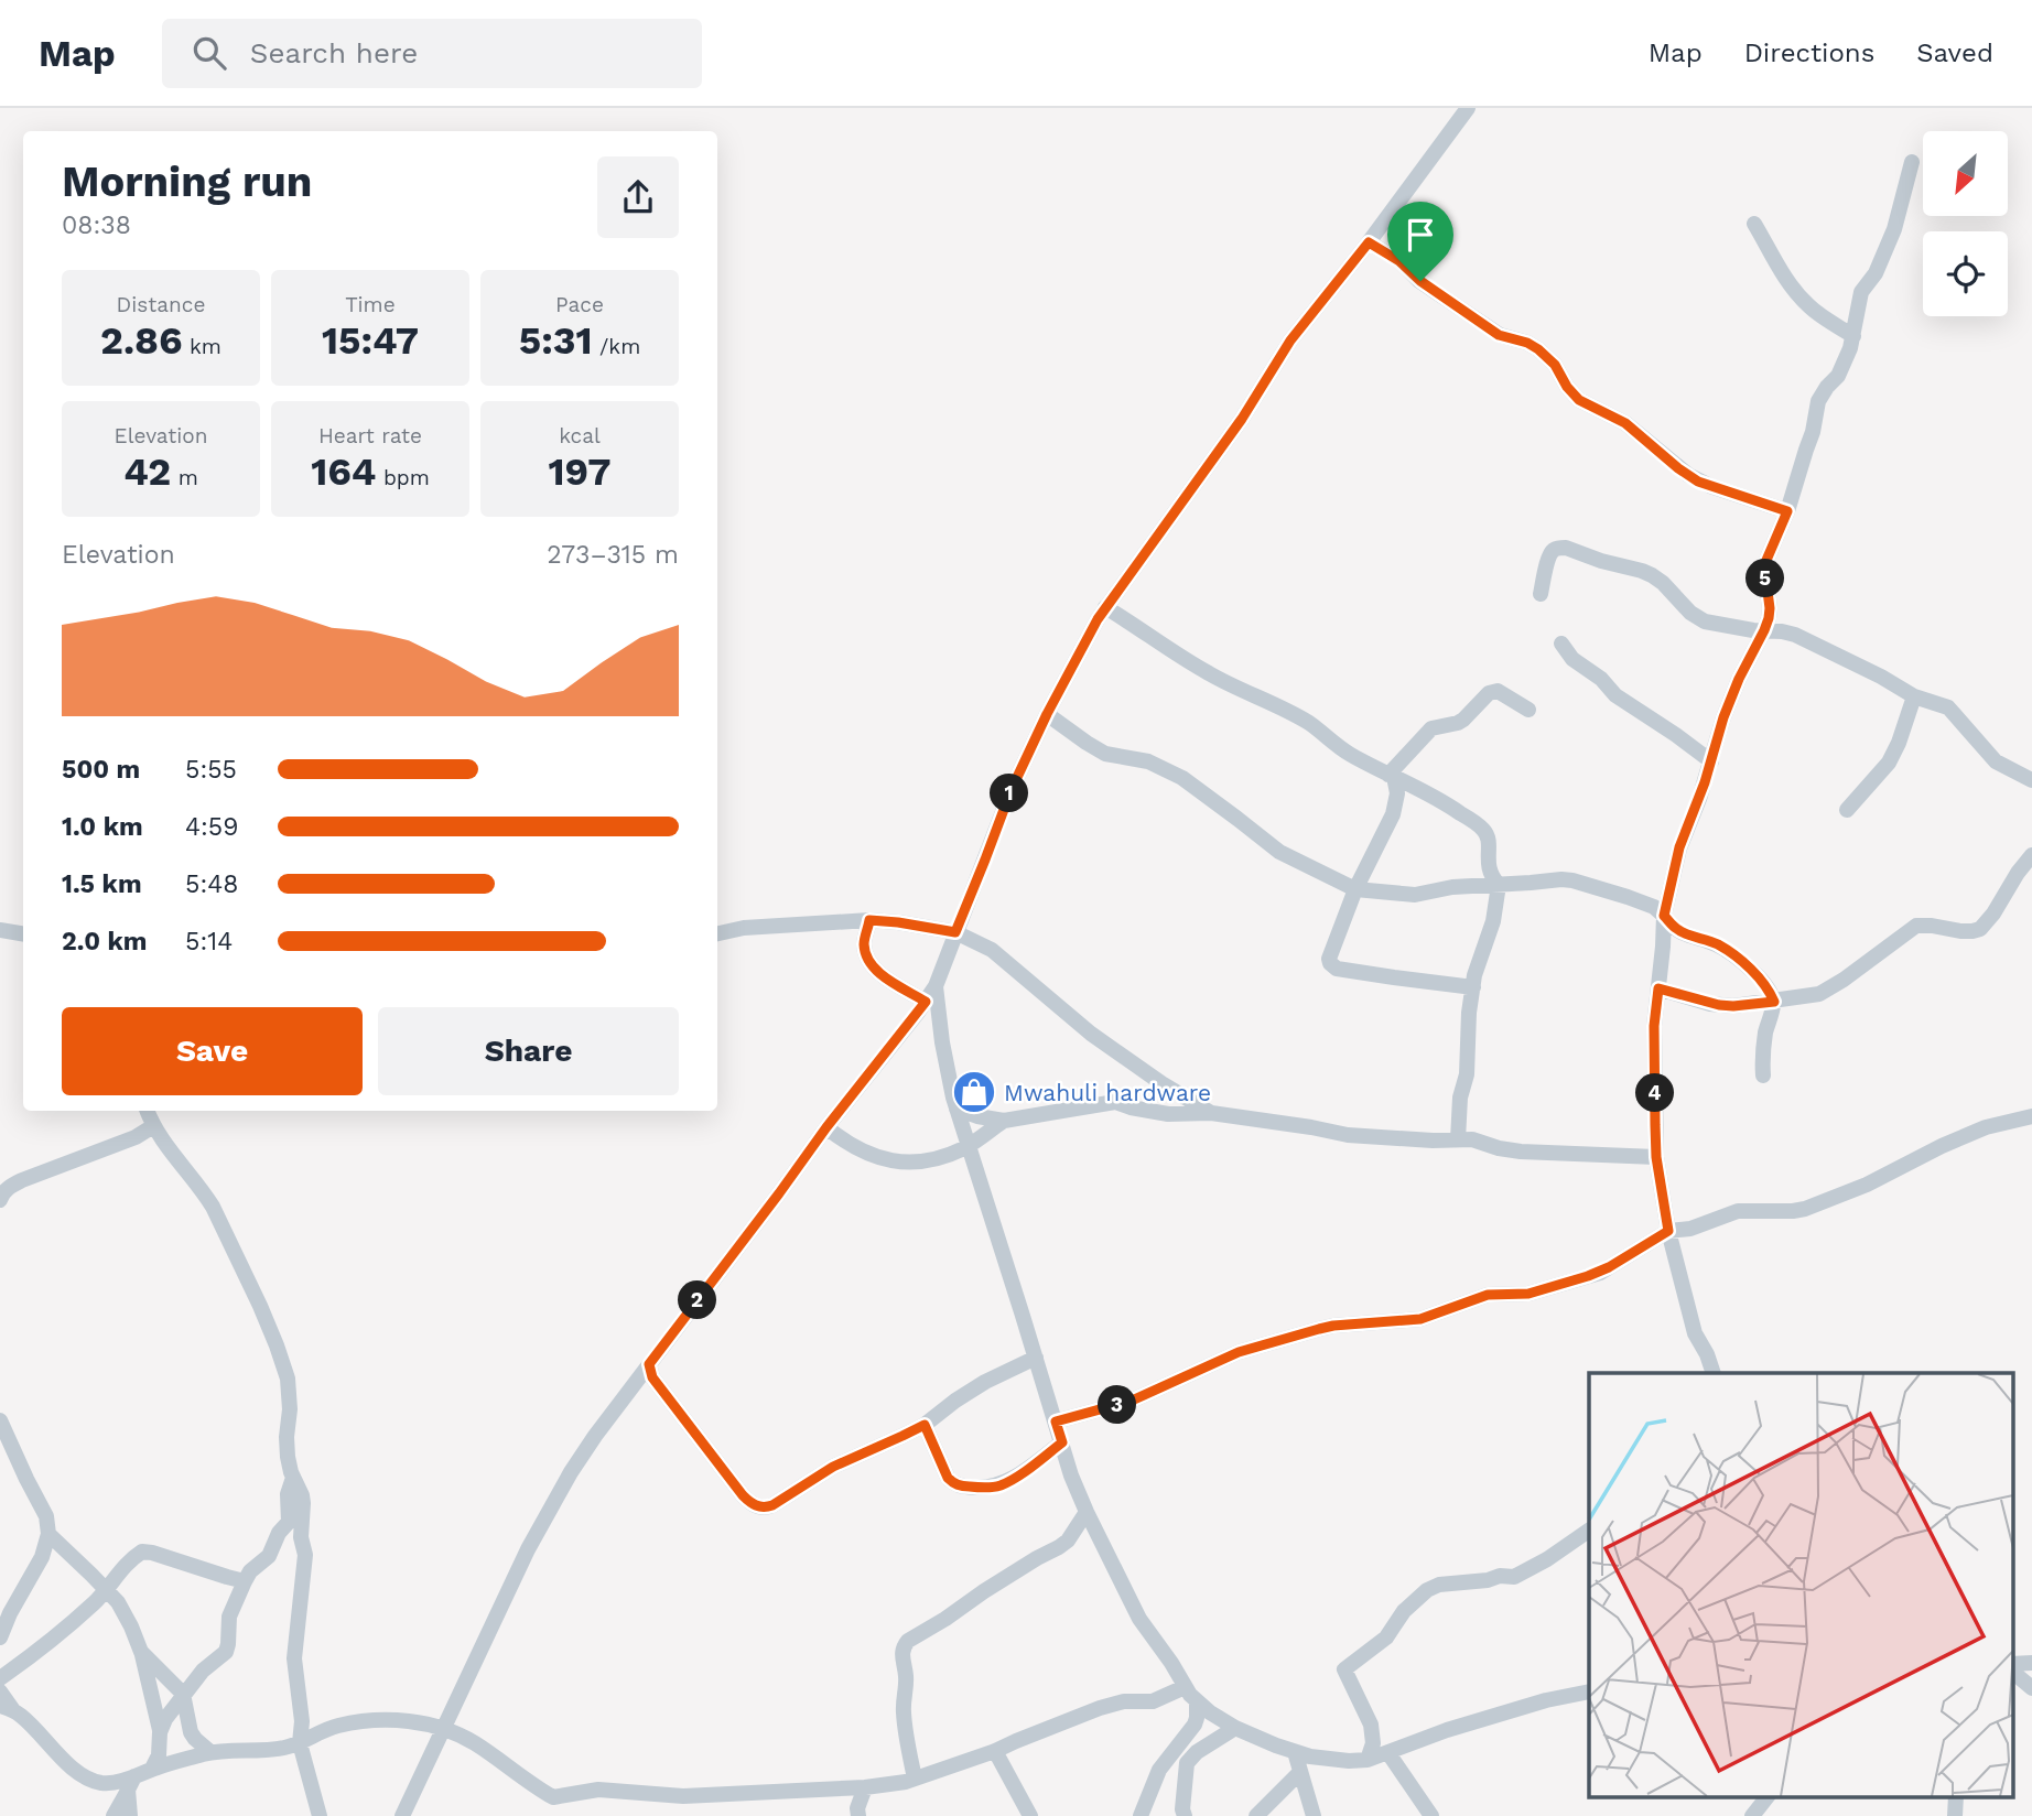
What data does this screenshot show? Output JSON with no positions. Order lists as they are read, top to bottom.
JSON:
{
  "places": {
    "shop": ["Mwahuli hardware"]
  },
  "north": "bottom left",
  "page": {
    "header": "Map",
    "search": "Search here",
    "nav": ["Map", "Directions", "Saved"],
    "heading": ["Morning run", "08:38"],
    "stats": [
      ["Distance", "2.86 km"],
      ["Time", "15:47"],
      ["Pace", "5:31 /km"],
      ["Elevation", "42 m"],
      ["Heart rate", "164 bpm"],
      ["kcal", "197"]
    ],
    "chart": ["Elevation", "273–315 m"],
    "pins": [
      "5",
      "1",
      "4",
      "2",
      "3"
    ],
    "list": [
      {
        "name": "500 m",
        "note": "5:55"
      },
      {
        "name": "1.0 km",
        "note": "4:59"
      },
      {
        "name": "1.5 km",
        "note": "5:48"
      },
      {
        "name": "2.0 km",
        "note": "5:14"
      }
    ],
    "buttons": ["Save", "Share"]
  }
}
